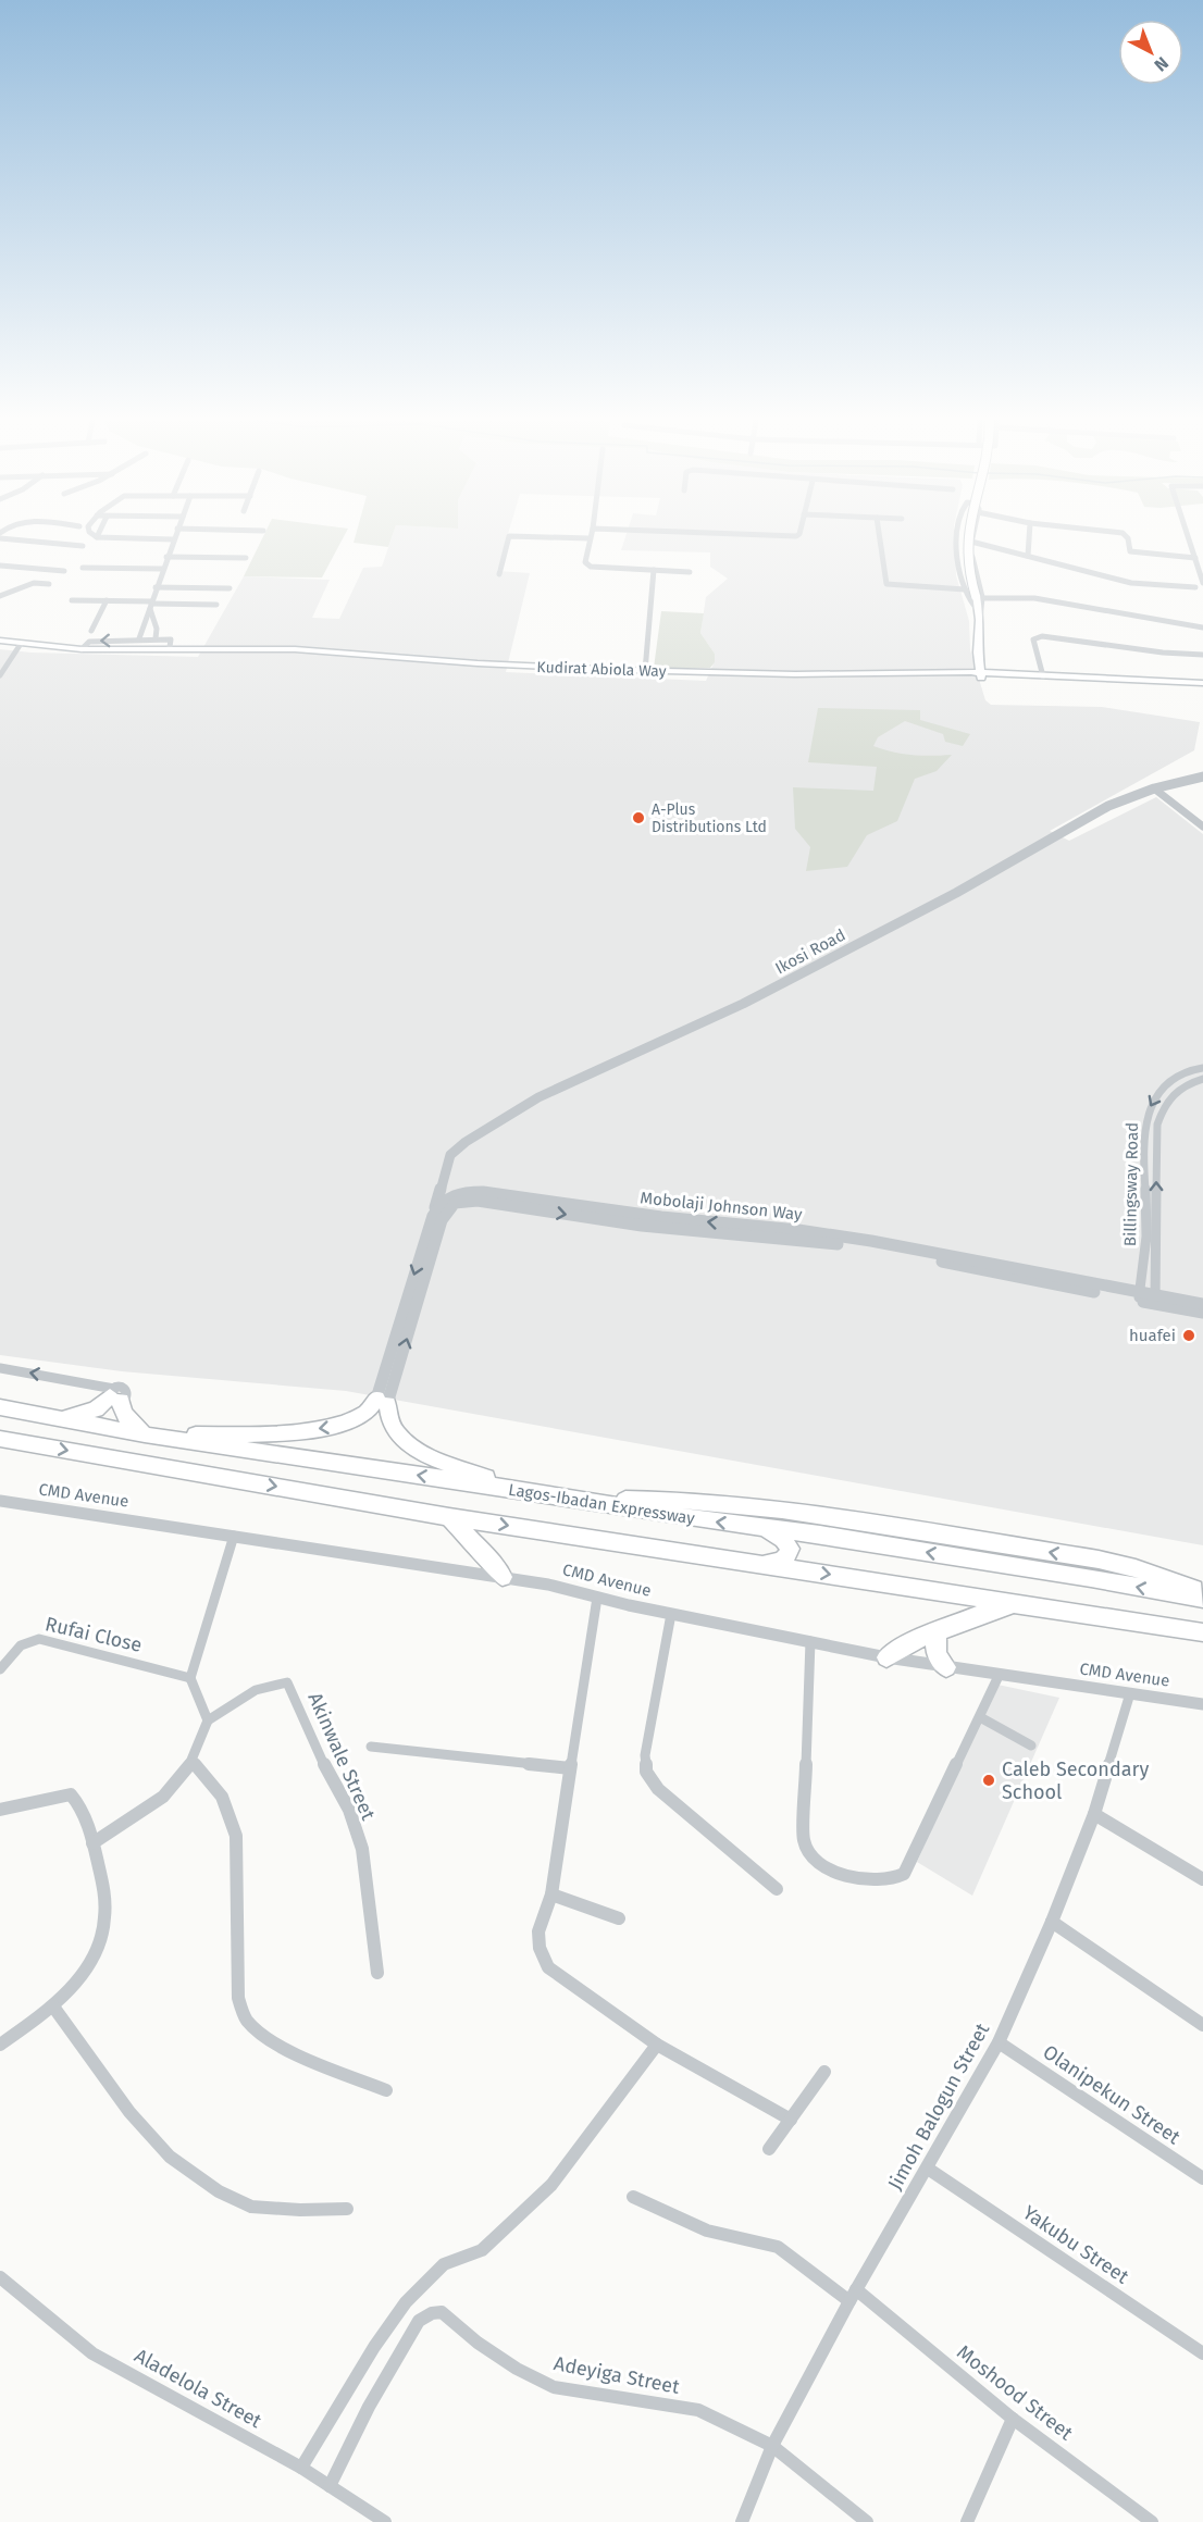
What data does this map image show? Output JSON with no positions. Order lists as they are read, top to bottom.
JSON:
{
  "streets": {
    "highway": ["Lagos-Ibadan Expressway"],
    "main road": ["Kudirat Abiola Way"],
    "street": [
      "Ikosi Road",
      "Billingsway Road",
      "Mobolaji Johnson Way",
      "CMD Avenue",
      "Rufai Close",
      "Akinwale Street",
      "Olanipekun Street",
      "Jimoh Balogun Street",
      "Yakubu Street",
      "Adeyiga Street",
      "Aladelola Street",
      "Moshood Street"
    ]
  },
  "crossings": [
    ["Ikosi Road", "Mobolaji Johnson Way"],
    ["Billingsway Road", "Mobolaji Johnson Way"],
    ["CMD Avenue", "Jimoh Balogun Street"],
    ["Olanipekun Street", "Jimoh Balogun Street"],
    ["Jimoh Balogun Street", "Yakubu Street"],
    ["Jimoh Balogun Street", "Adeyiga Street"],
    ["Jimoh Balogun Street", "Moshood Street"],
    ["Adeyiga Street", "Aladelola Street"]
  ],
  "places": ["A-Plus Distributions Ltd", "huafei", "Caleb Secondary School"],
  "north": "bottom right"
}
